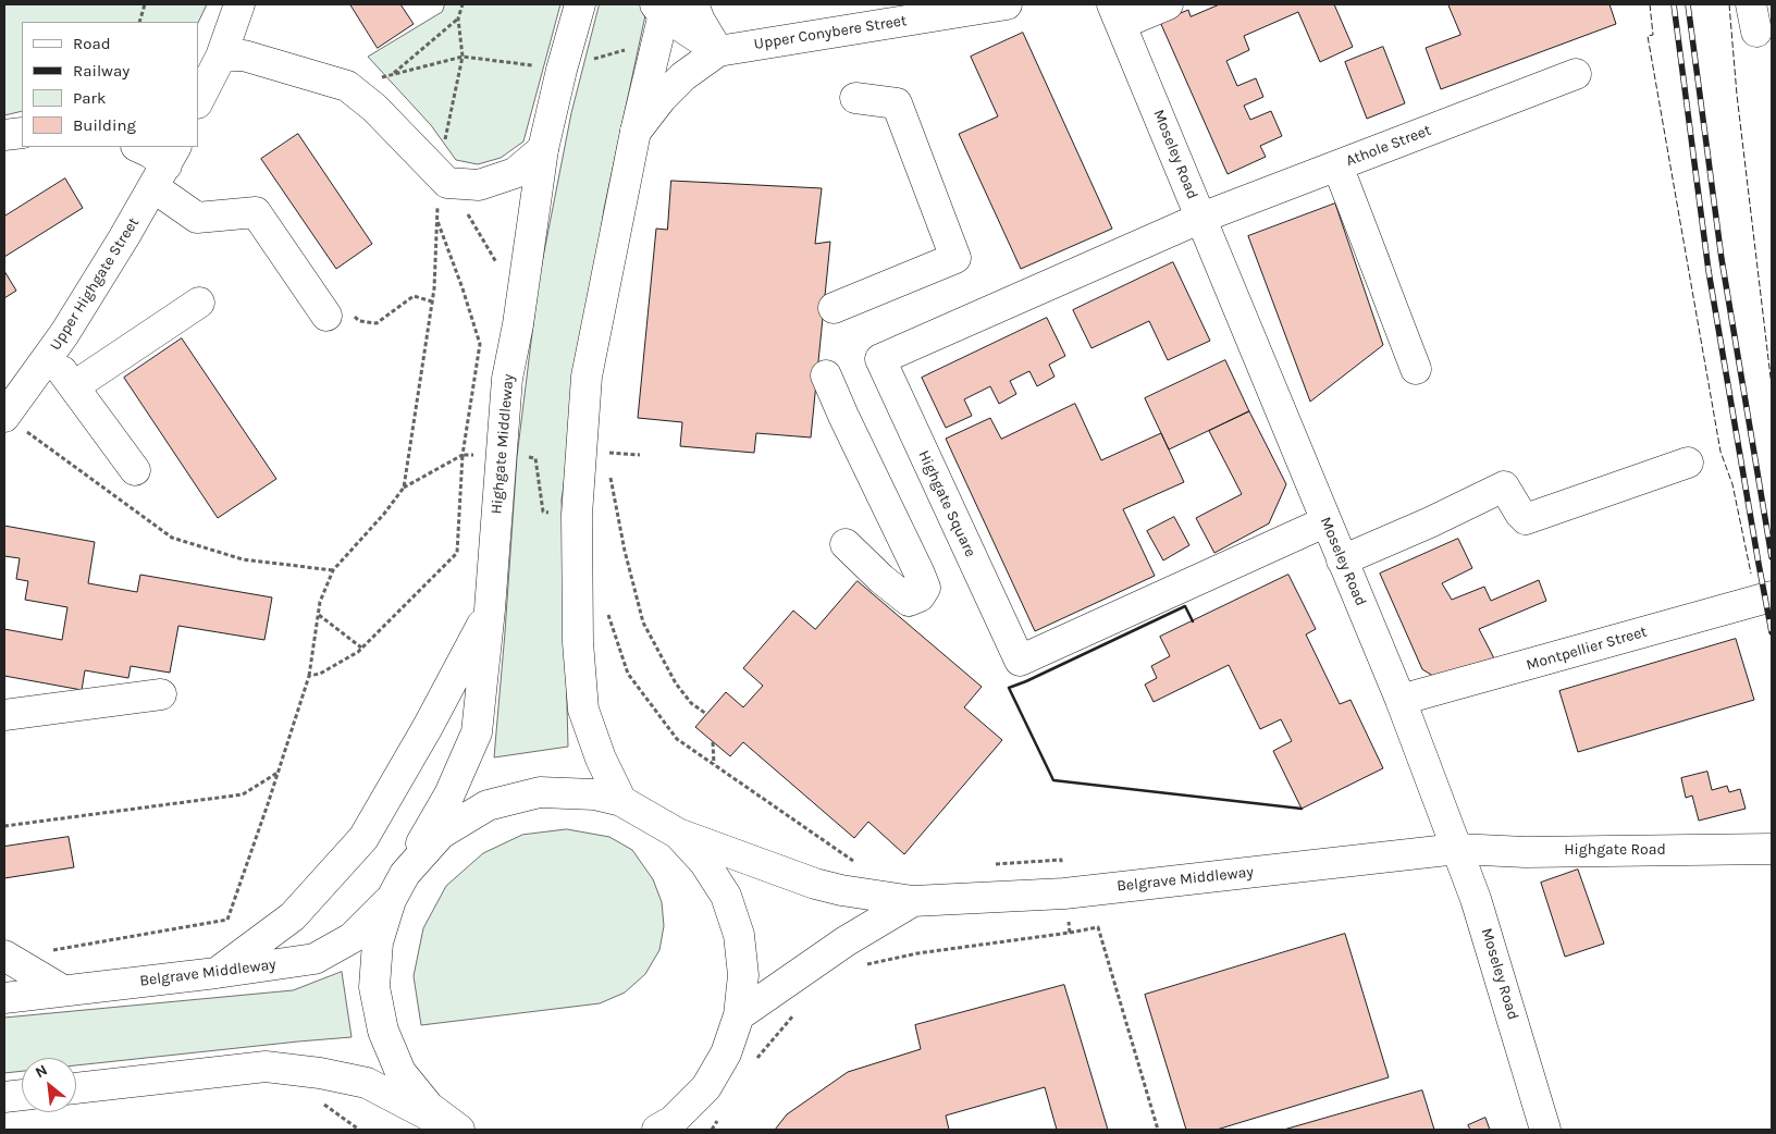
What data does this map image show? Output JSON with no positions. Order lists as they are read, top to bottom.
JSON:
{
  "streets": {
    "main road": [
      "Upper Conybere Street",
      "Athole Street",
      "Moseley Road",
      "Upper Highgate Street",
      "Highgate Middleway",
      "Highgate Square",
      "Montpellier Street",
      "Highgate Road",
      "Belgrave Middleway"
    ]
  },
  "crossings": [
    ["Athole Street", "Moseley Road"],
    ["Athole Street", "Highgate Square"],
    ["Moseley Road", "Highgate Square"],
    ["Moseley Road", "Montpellier Street"],
    ["Moseley Road", "Highgate Road"],
    ["Moseley Road", "Belgrave Middleway"],
    ["Highgate Road", "Belgrave Middleway"]
  ],
  "legend": [
    "Road",
    "Railway",
    "Park",
    "Building"
  ],
  "north": "top left"
}
